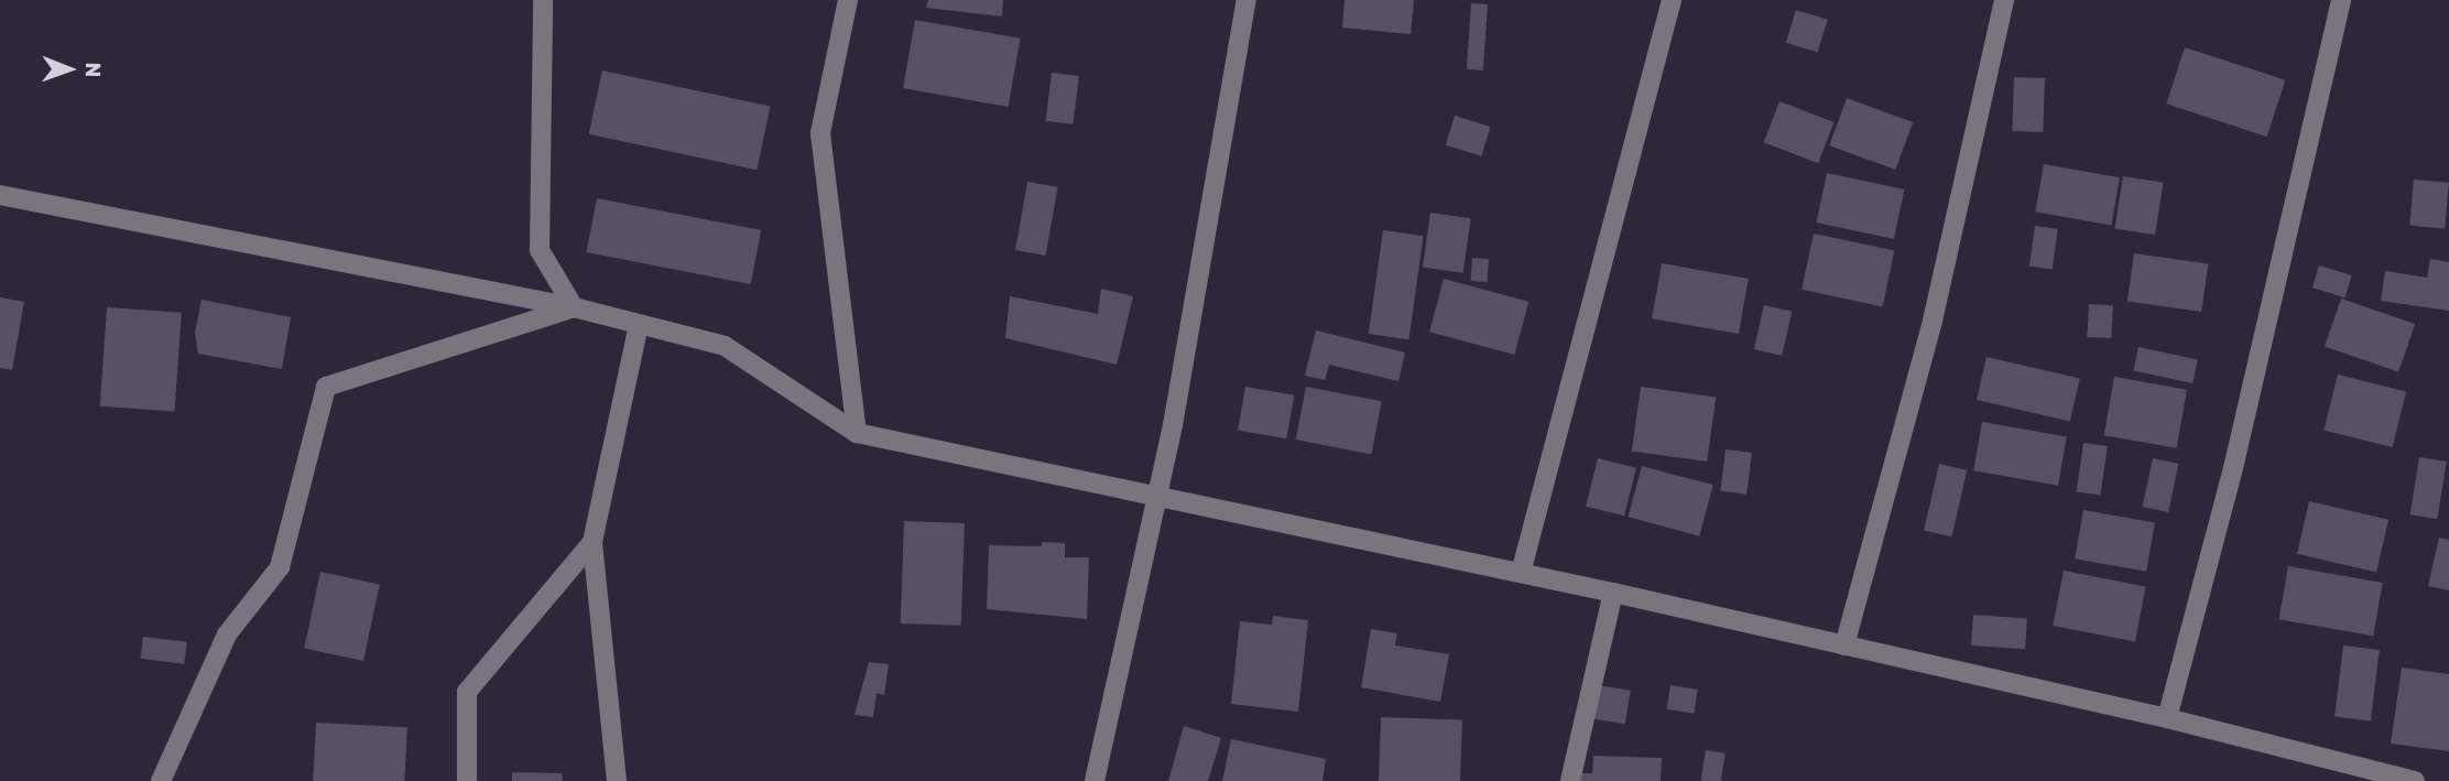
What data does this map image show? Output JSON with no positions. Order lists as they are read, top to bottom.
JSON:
{
  "north": "right"
}
